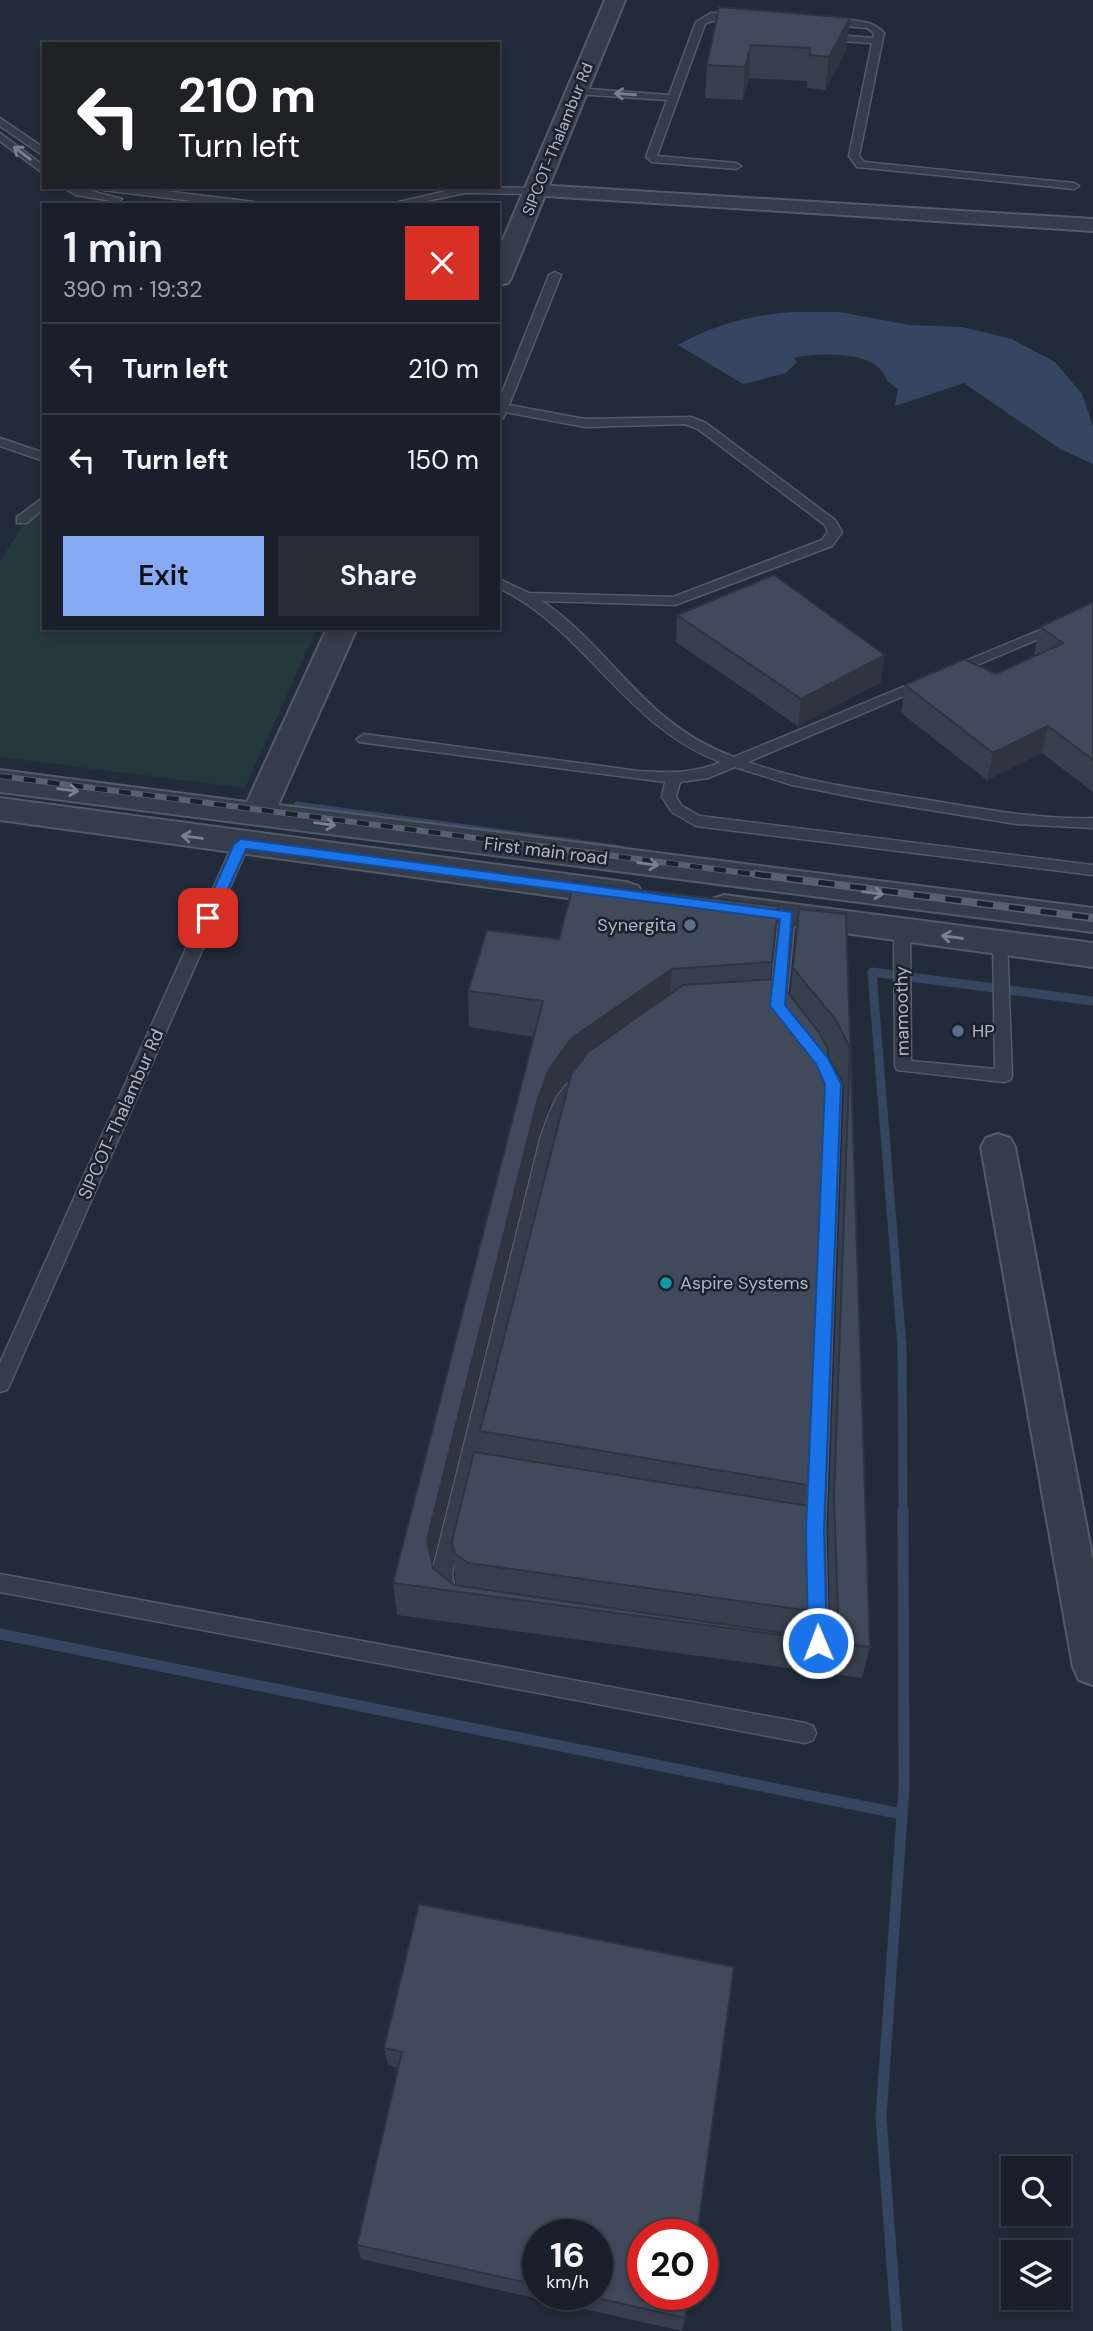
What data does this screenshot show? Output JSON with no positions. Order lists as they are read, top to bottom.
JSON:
{
  "streets": {
    "street": ["SIPCOT-Thalambur Rd", "First main road"],
    "lane": ["mamoothy"]
  },
  "crossings": [
    ["SIPCOT-Thalambur Rd", "First main road"]
  ],
  "places": ["Synergita", "HP", "Aspire Systems"],
  "page": {
    "turn": ["210 m", "Turn left"],
    "heading": ["1 min", "390 m · 19:32"],
    "list": [
      {
        "name": "Turn left",
        "value": "210 m"
      },
      {
        "name": "Turn left",
        "value": "150 m"
      }
    ],
    "buttons": ["Exit", "Share"],
    "speed": "16 km/h",
    "limit": "20"
  }
}
